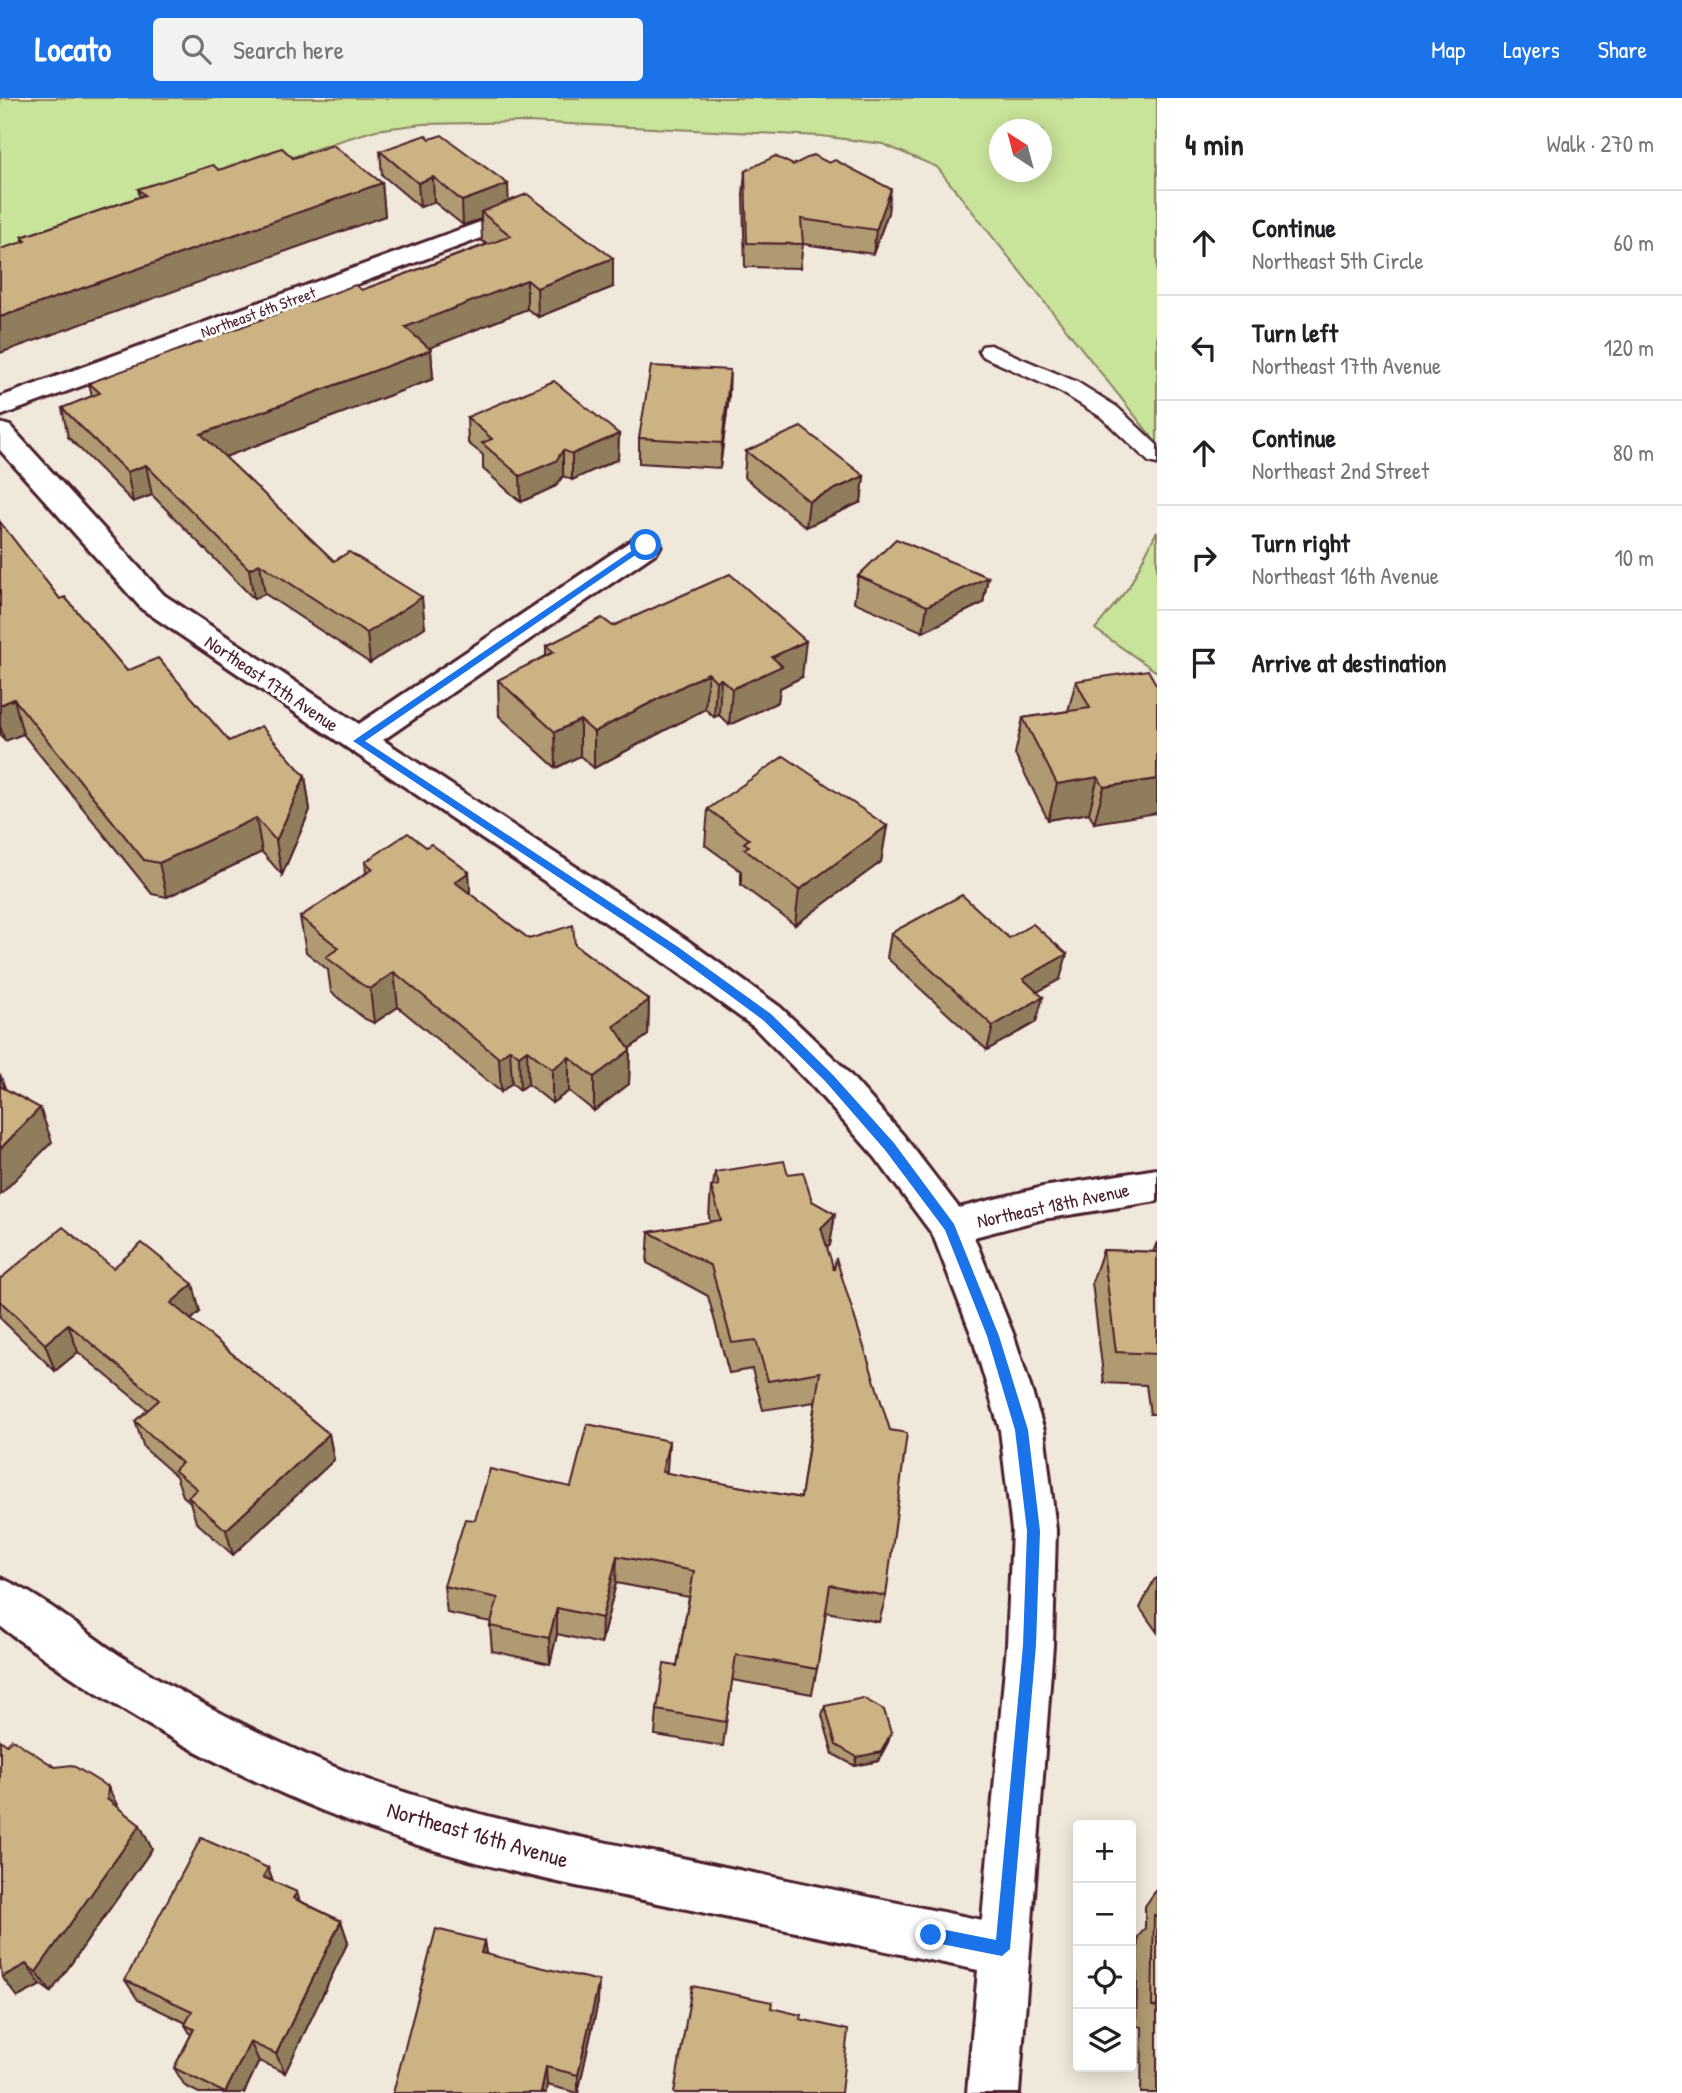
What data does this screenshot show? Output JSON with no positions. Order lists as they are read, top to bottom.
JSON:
{
  "streets": {
    "street": [
      "Northeast 6th Street",
      "Northeast 17th Avenue",
      "Northeast 18th Avenue",
      "Northeast 16th Avenue"
    ]
  },
  "crossings": [
    ["Northeast 17th Avenue", "Northeast 18th Avenue"],
    ["Northeast 17th Avenue", "Northeast 16th Avenue"]
  ],
  "north": "top left",
  "page": {
    "header": "Locato",
    "search": "Search here",
    "nav": ["Map", "Layers", "Share"],
    "heading": ["4 min", "Walk · 270 m"],
    "list": [
      ["Continue", "Northeast 5th Circle", "60 m"],
      ["Turn left", "Northeast 17th Avenue", "120 m"],
      ["Continue", "Northeast 2nd Street", "80 m"],
      ["Turn right", "Northeast 16th Avenue", "10 m"],
      "Arrive at destination"
    ],
    "map_buttons": ["+", "−"]
  }
}
